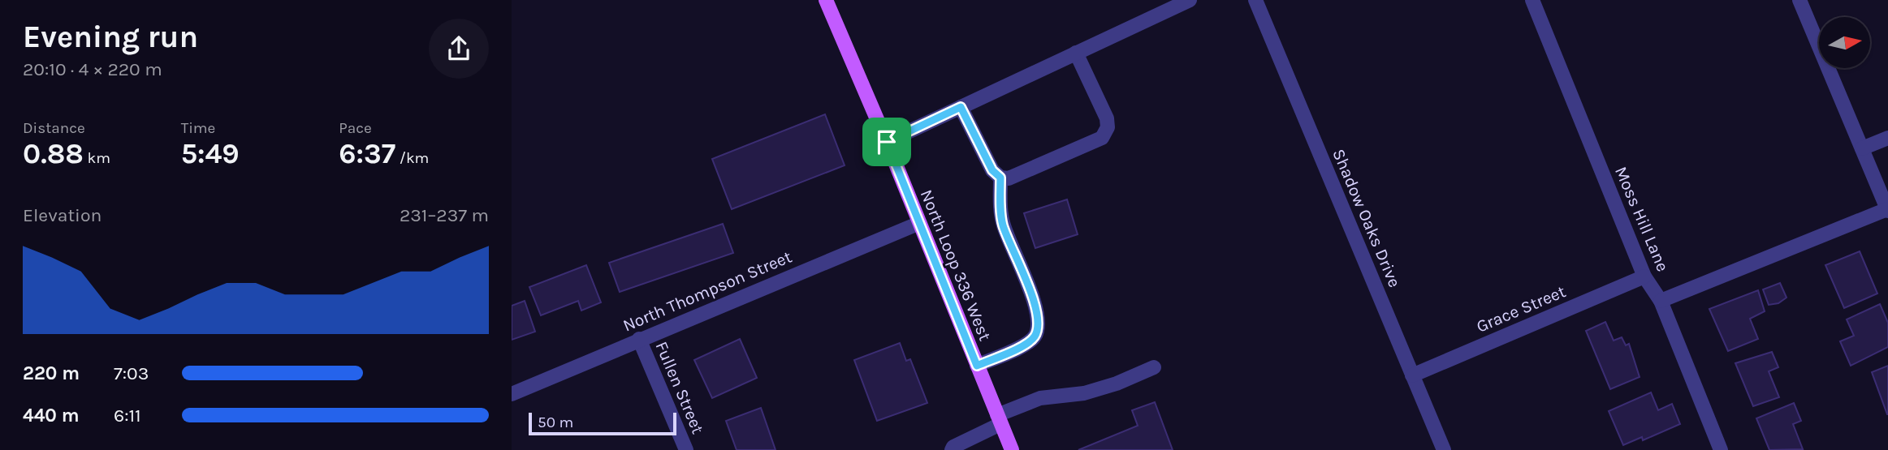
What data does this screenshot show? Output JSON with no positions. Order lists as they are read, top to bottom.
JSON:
{
  "streets": {
    "main road": ["North Loop 336 West"],
    "street": [
      "Shadow Oaks Drive",
      "Moss Hill Lane",
      "North Thompson Street",
      "Grace Street",
      "Fullen Street"
    ]
  },
  "crossings": [
    ["Shadow Oaks Drive", "Grace Street"],
    ["Moss Hill Lane", "Grace Street"],
    ["North Loop 336 West", "North Thompson Street"],
    ["North Thompson Street", "Fullen Street"]
  ],
  "scale_bar": "50 m",
  "north": "right",
  "page": {
    "heading": ["Evening run", "20:10 · 4 × 220 m"],
    "stats": [
      ["Distance", "0.88 km"],
      ["Time", "5:49"],
      ["Pace", "6:37 /km"]
    ],
    "chart": ["Elevation", "231–237 m"],
    "list": [
      {
        "name": "220 m",
        "note": "7:03"
      },
      {
        "name": "440 m",
        "note": "6:11"
      }
    ],
    "scale": "50 m"
  }
}
